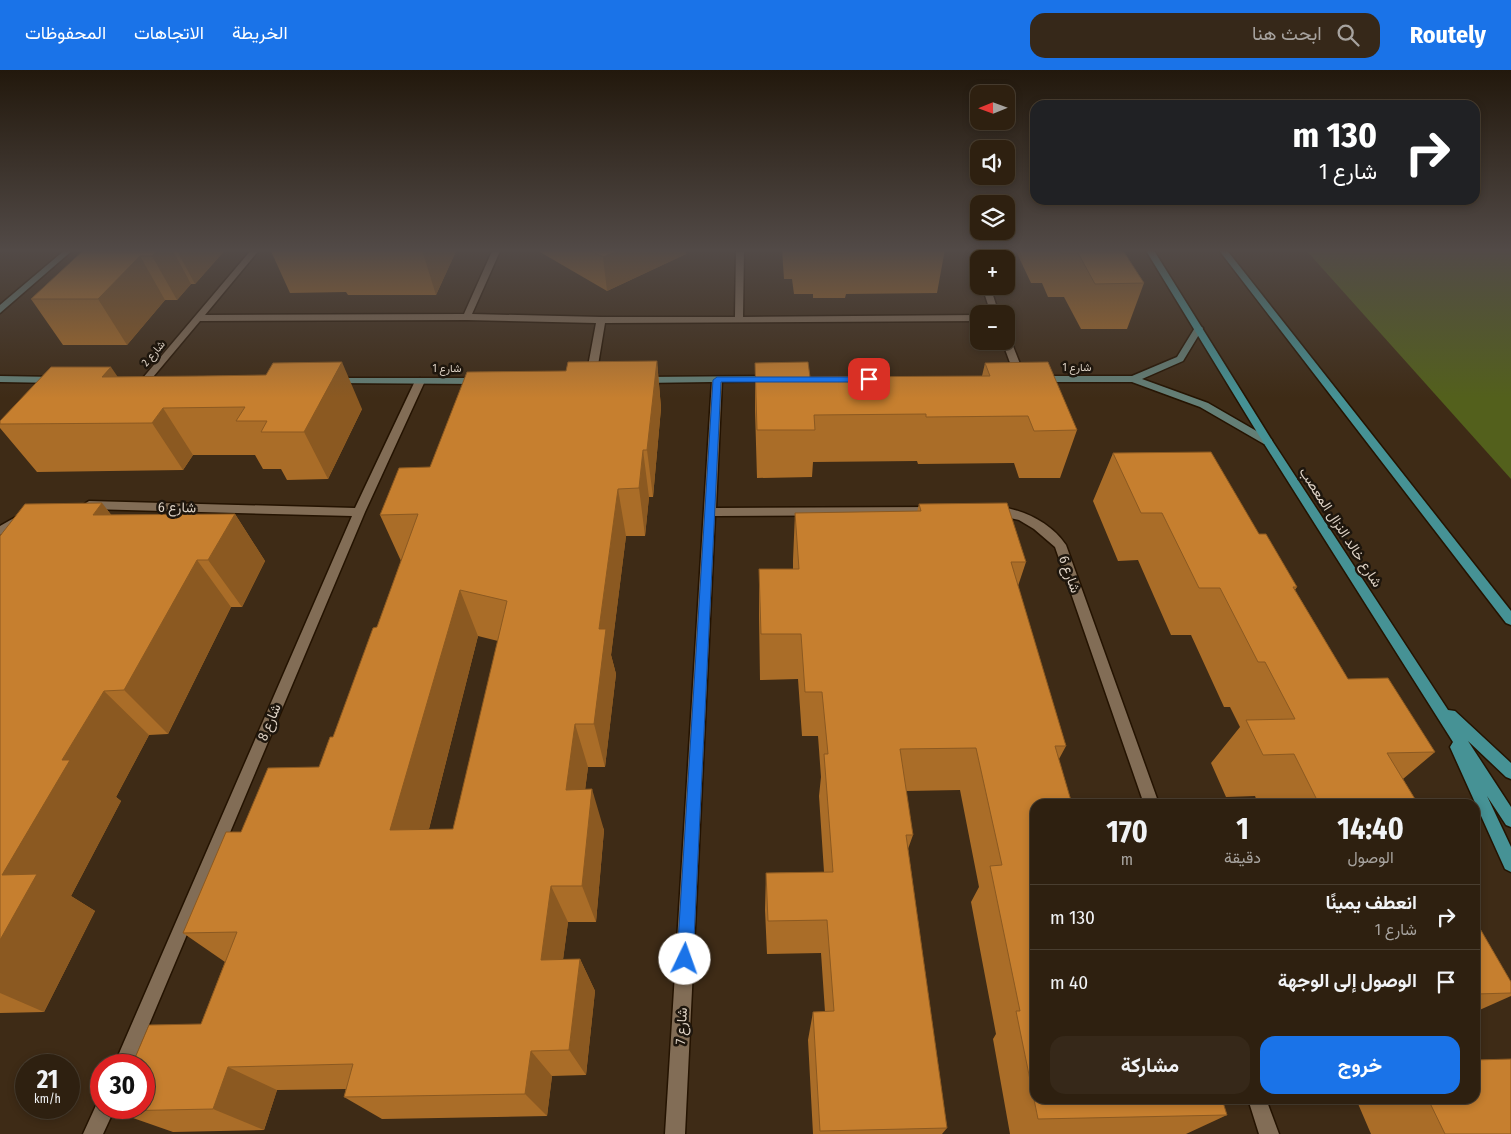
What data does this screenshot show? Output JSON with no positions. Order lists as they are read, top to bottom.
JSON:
{
  "streets": {
    "main road": ["شارع خالد النزال المعصب"],
    "street": [
      "شارع 2",
      "شارع 1",
      "شارع 6",
      "شارع 8",
      "شارع 7"
    ]
  },
  "crossings": [
    ["شارع 1", "شارع خالد النزال المعصب"],
    ["شارع 1", "شارع 8"],
    ["شارع 6", "شارع 8"]
  ],
  "north": "left",
  "page": {
    "header": "Routely",
    "search": "ابحث هنا",
    "nav": ["الخريطة", "الاتجاهات", "المحفوظات"],
    "map_buttons": ["+", "−"],
    "turn": ["130 m", "شارع 1"],
    "eta": [
      "14:40",
      "الوصول",
      "1",
      "دقيقة",
      "170",
      "m"
    ],
    "list": [
      {
        "name": "انعطف يمينًا",
        "note": "شارع 1",
        "value": "130 m"
      },
      {
        "name": "الوصول إلى الوجهة",
        "value": "40 m"
      }
    ],
    "buttons": ["خروج", "مشاركة"],
    "speed": "21 km/h",
    "limit": "30"
  }
}
